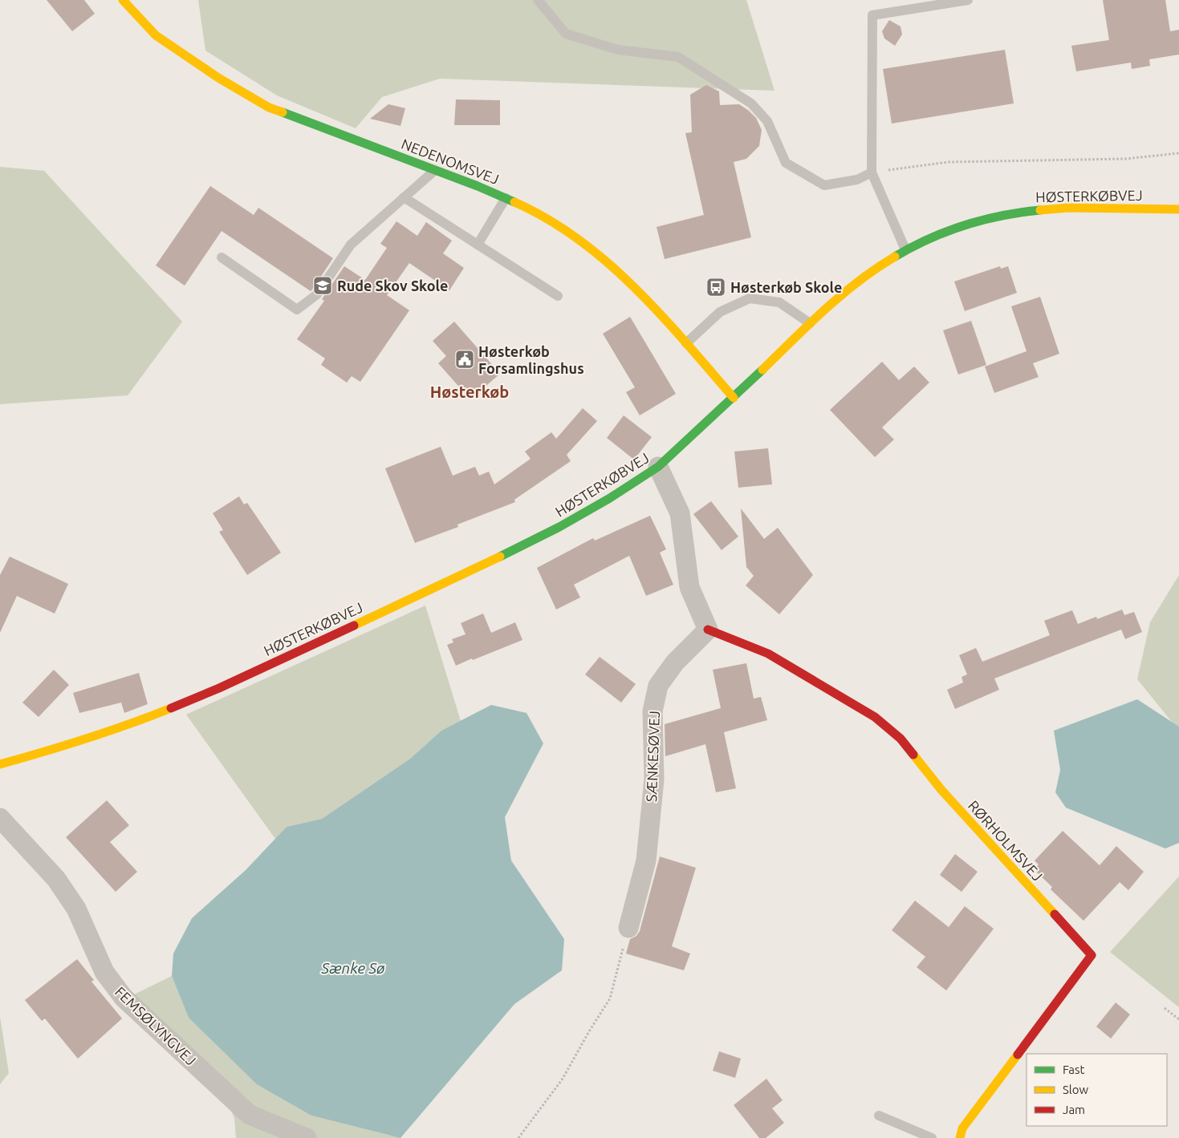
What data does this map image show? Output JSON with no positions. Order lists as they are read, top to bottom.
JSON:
{
  "streets": {
    "street": [
      "NEDENOMSVEJ",
      "HØSTERKØBVEJ",
      "SÆNKESØVEJ",
      "RØRHOLMSVEJ",
      "FEMSØLYNGVEJ"
    ]
  },
  "crossings": [
    ["NEDENOMSVEJ", "HØSTERKØBVEJ"],
    ["SÆNKESØVEJ", "RØRHOLMSVEJ"]
  ],
  "districts": ["Høsterkøb"],
  "water": ["Sænke Sø"],
  "places": {
    "school or university": ["Rude Skov Skole"],
    "bus stop": ["Høsterkøb Skole"],
    "public building": ["Høsterkøb Forsamlingshus"]
  },
  "legend": ["Fast", "Slow", "Jam"]
}
